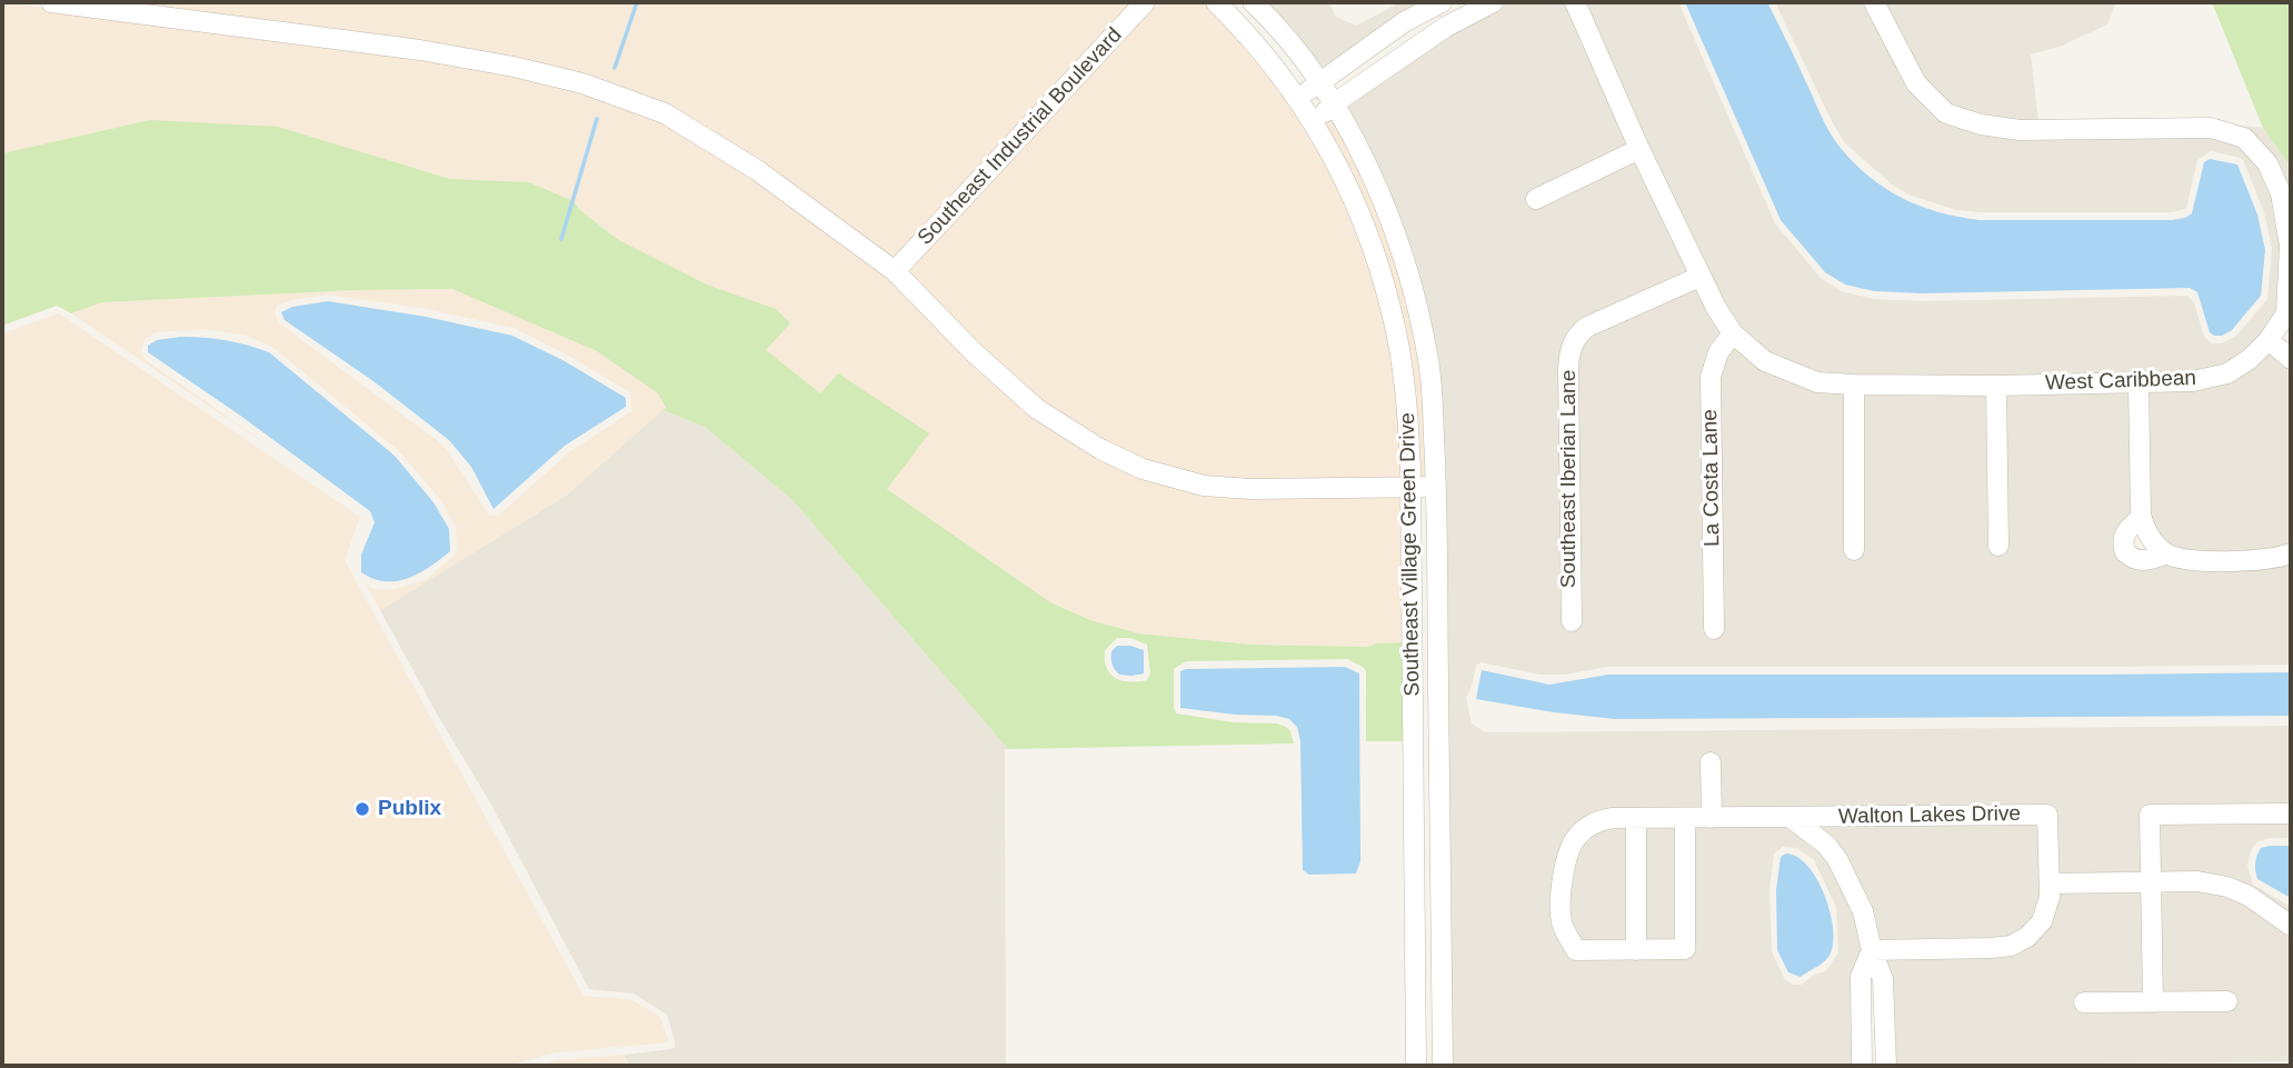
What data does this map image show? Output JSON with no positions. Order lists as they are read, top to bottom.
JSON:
{
  "streets": {
    "street": [
      "Southeast Industrial Boulevard",
      "West Caribbean",
      "La Costa Lane",
      "Southeast Iberian Lane",
      "Southeast Village Green Drive",
      "Walton Lakes Drive"
    ]
  },
  "crossings": [
    ["West Caribbean", "La Costa Lane"],
    ["West Caribbean", "Southeast Iberian Lane"]
  ],
  "places": ["Publix"]
}
